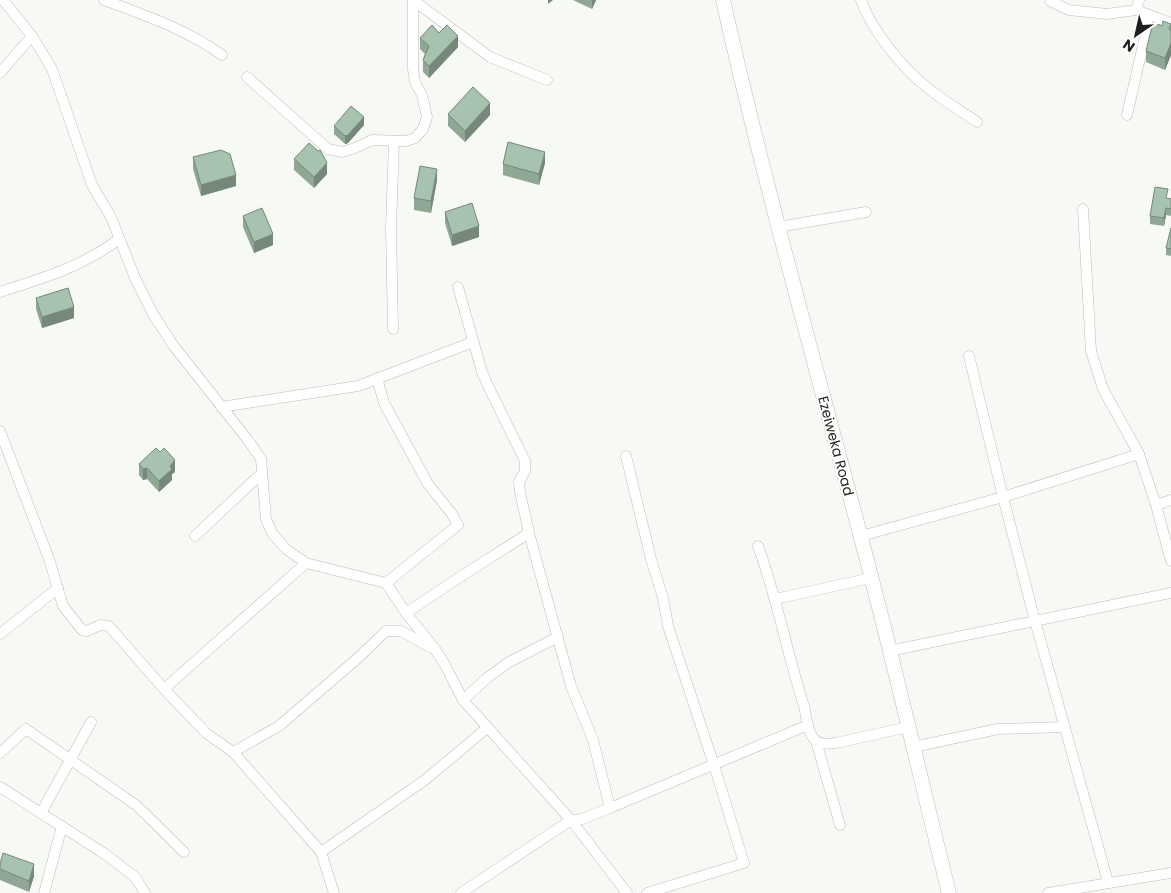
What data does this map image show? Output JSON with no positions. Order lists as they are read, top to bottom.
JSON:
{
  "streets": {
    "main road": ["Ezeiweka Road"]
  },
  "north": "bottom left"
}
